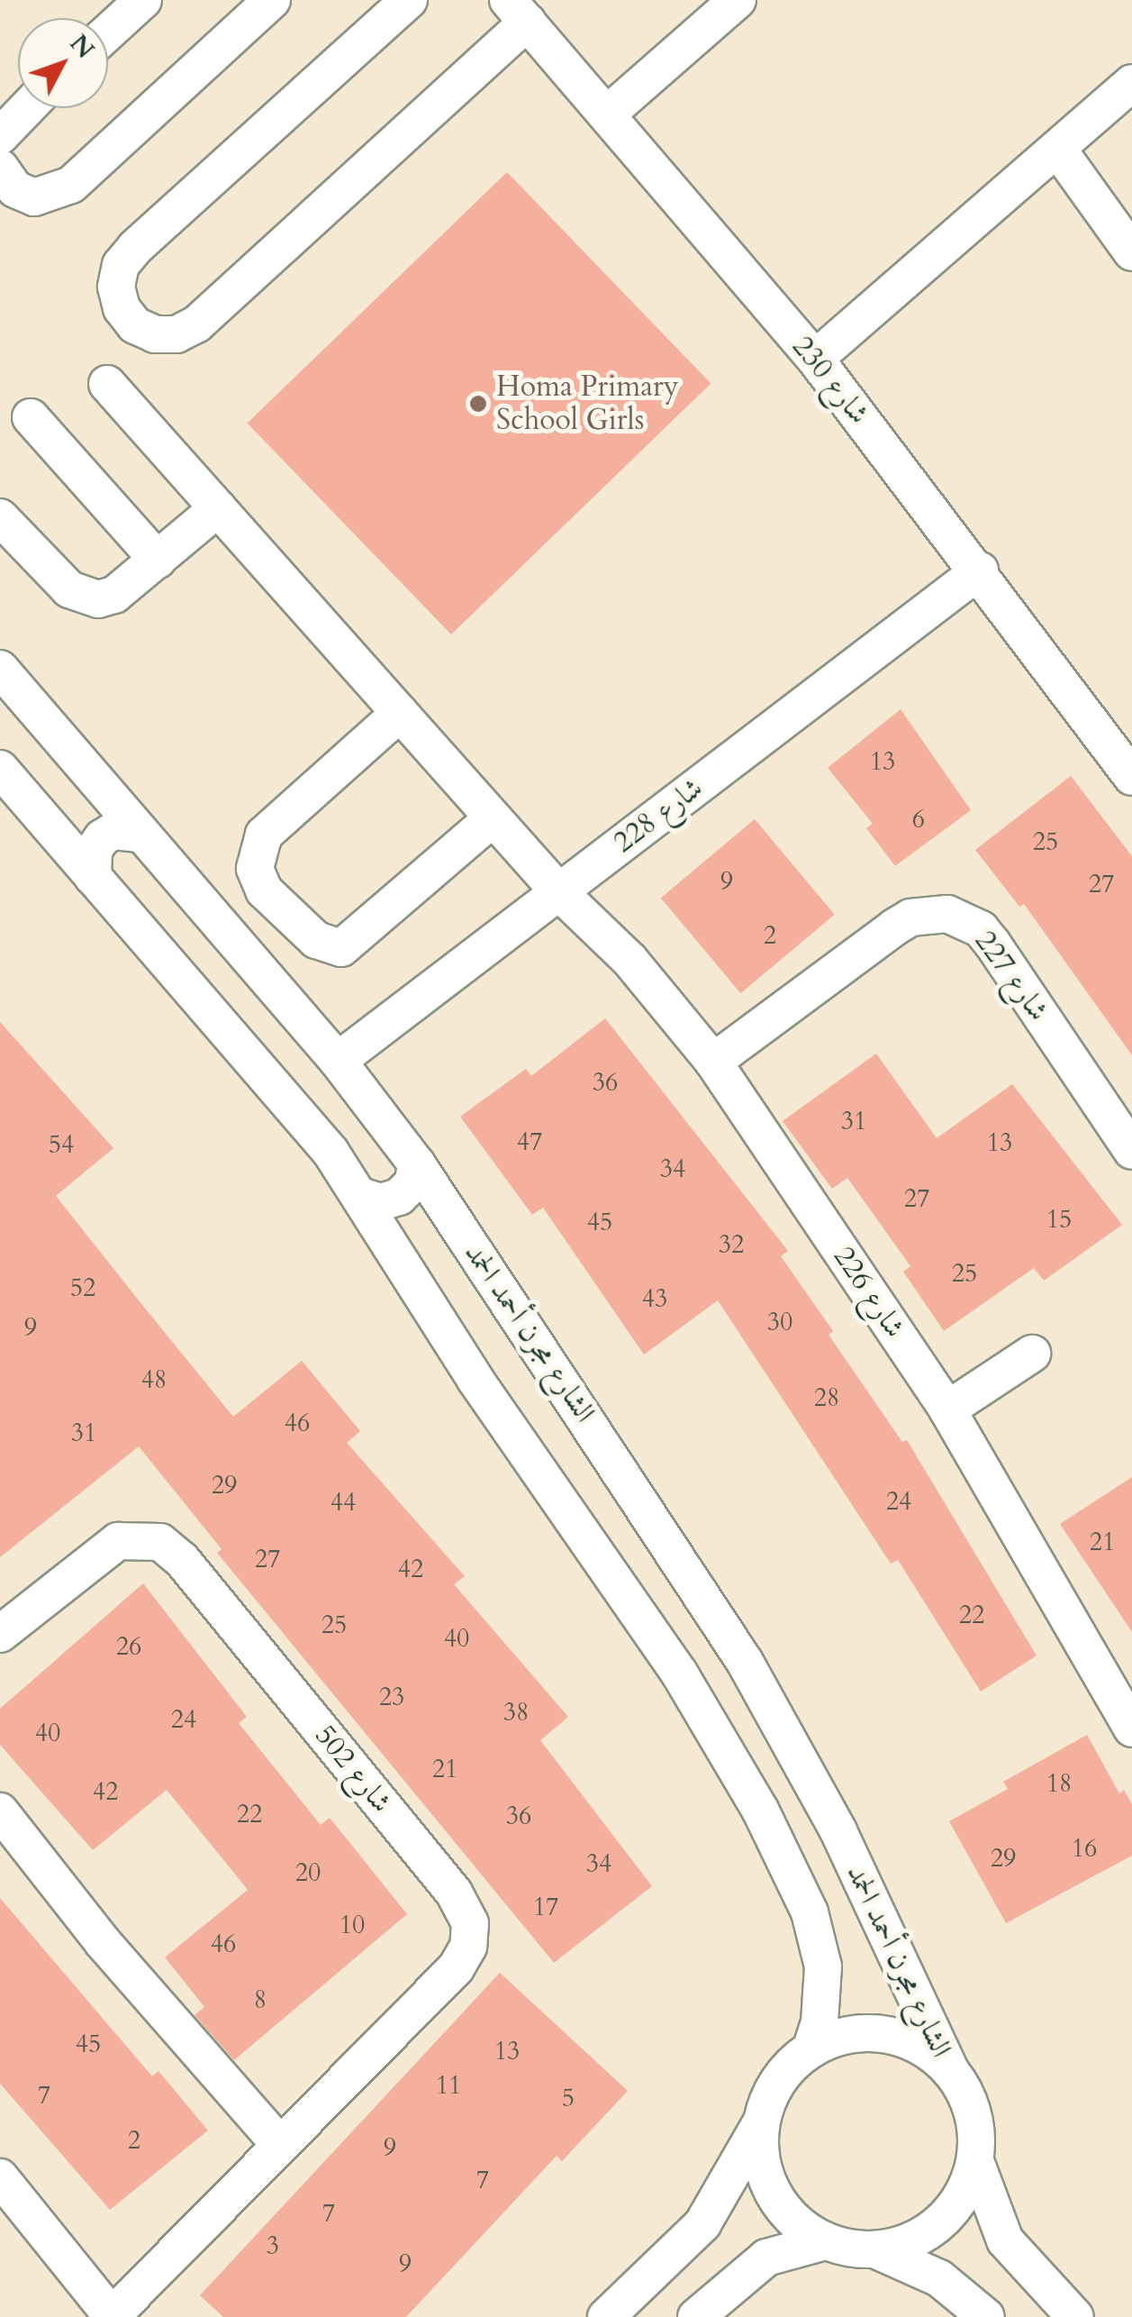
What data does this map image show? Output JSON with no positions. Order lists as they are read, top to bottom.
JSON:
{
  "streets": {
    "street": [
      "شارع 230",
      "شارع 228",
      "شارع 227",
      "شارع 226",
      "الشارع مجرن أحمد الحمد",
      "شارع 502"
    ]
  },
  "crossings": [
    ["شارع 230", "شارع 228"],
    ["شارع 228", "شارع 226"],
    ["شارع 228", "الشارع مجرن أحمد الحمد"],
    ["شارع 227", "شارع 226"]
  ],
  "places": ["Homa Primary School Girls"],
  "house_numbers": [
    "13",
    "6",
    "25",
    "9",
    "27",
    "2",
    "36",
    "31",
    "47",
    "13",
    "54",
    "34",
    "27",
    "15",
    "45",
    "32",
    "25",
    "52",
    "43",
    "30",
    "9",
    "48",
    "28",
    "46",
    "31",
    "29",
    "24",
    "44",
    "21",
    "27",
    "42",
    "22",
    "25",
    "40",
    "26",
    "23",
    "38",
    "24",
    "40",
    "21",
    "18",
    "42",
    "22",
    "36",
    "16",
    "29",
    "34",
    "20",
    "17",
    "10",
    "46",
    "8",
    "45",
    "13",
    "11",
    "7",
    "5",
    "2",
    "9",
    "7",
    "7",
    "3",
    "9"
  ],
  "north": "top right"
}
